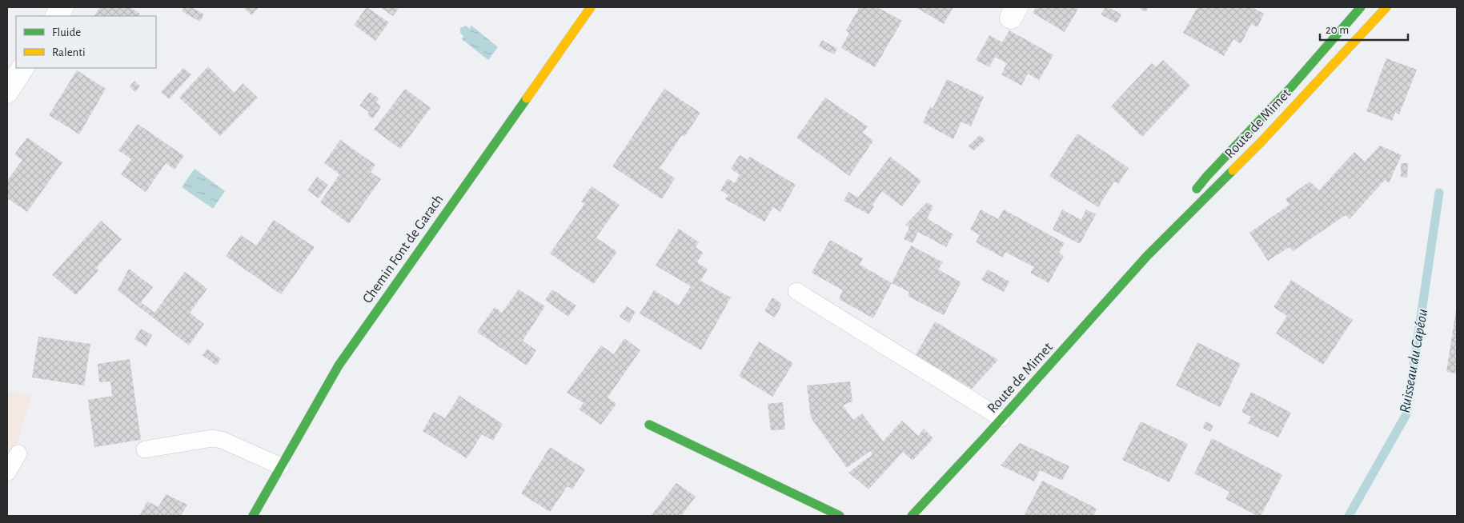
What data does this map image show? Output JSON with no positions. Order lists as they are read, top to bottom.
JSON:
{
  "streets": {
    "street": ["Route de Mimet", "Chemin Font de Garach"]
  },
  "water": ["Ruisseau du Capéou"],
  "legend": ["Fluide", "Ralenti"],
  "scale_bar": "20 m"
}
